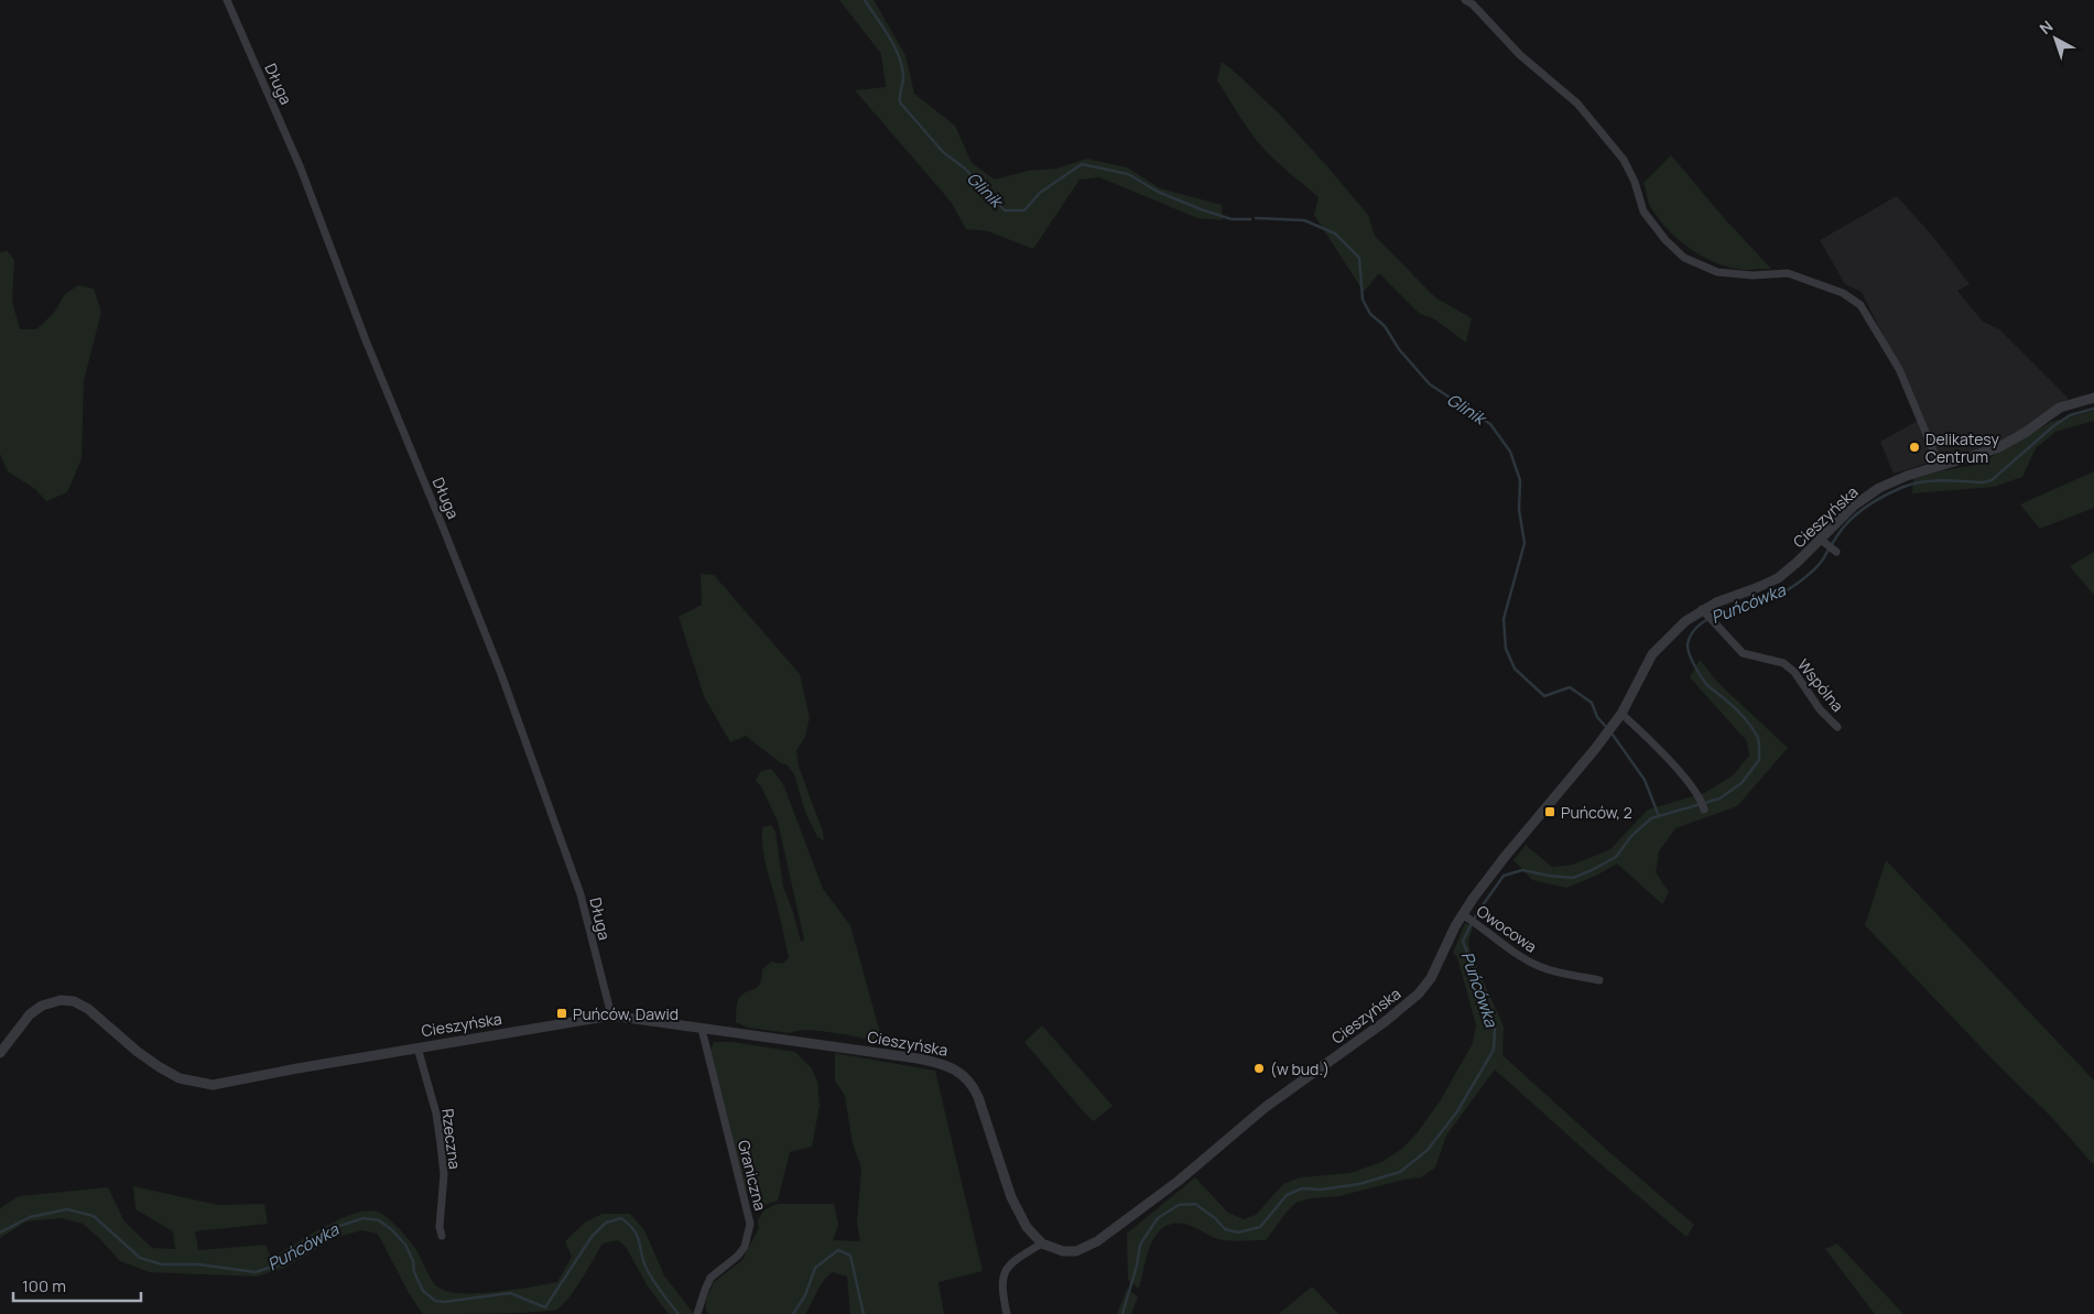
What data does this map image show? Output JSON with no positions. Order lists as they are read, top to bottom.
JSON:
{
  "streets": {
    "street": [
      "Długa",
      "Cieszyńska",
      "Wspólna",
      "Owocowa",
      "Rzeczna",
      "Graniczna"
    ]
  },
  "crossings": [
    ["Długa", "Cieszyńska"],
    ["Cieszyńska", "Wspólna"],
    ["Cieszyńska", "Owocowa"],
    ["Cieszyńska", "Rzeczna"],
    ["Cieszyńska", "Graniczna"]
  ],
  "water": ["Glinik", "Puńcówka"],
  "places": {
    "other": ["Delikatesy Centrum", "(w bud.)"],
    "transit": ["Puńców, 2", "Puńców, Dawid"]
  },
  "scale_bar": "100 m",
  "north": "top left"
}
